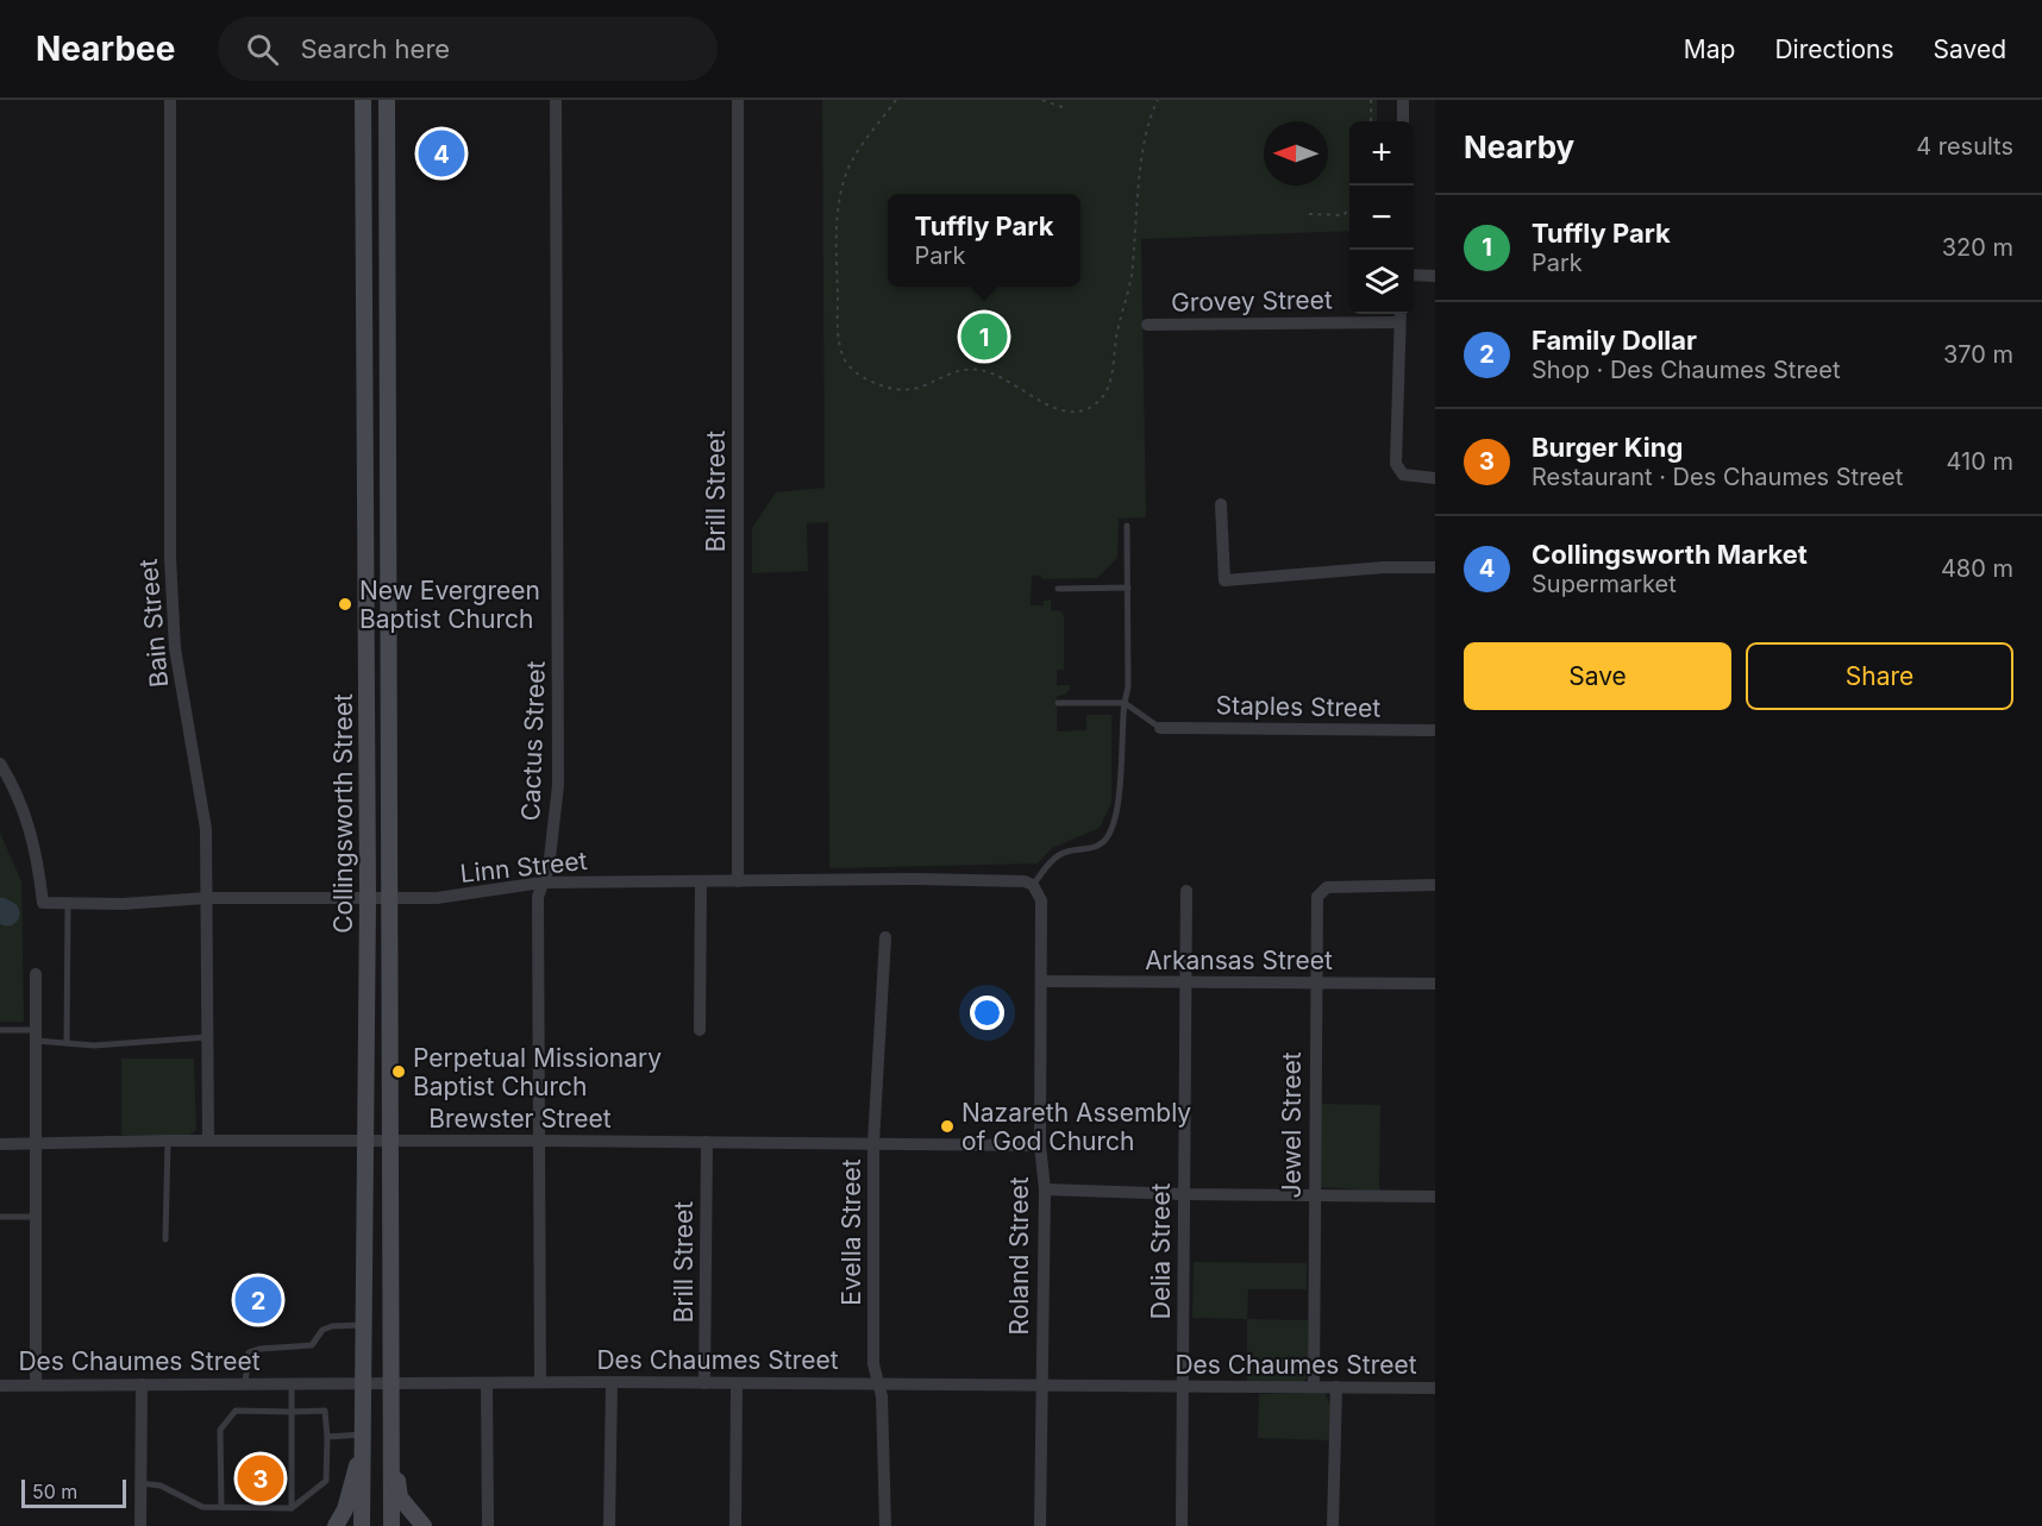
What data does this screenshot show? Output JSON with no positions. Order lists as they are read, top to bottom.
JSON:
{
  "streets": {
    "main road": ["Collingsworth Street"],
    "street": [
      "Grovey Street",
      "Brill Street",
      "Bain Street",
      "Staples Street",
      "Cactus Street",
      "Linn Street",
      "Arkansas Street",
      "Brewster Street",
      "Jewel Street",
      "Evella Street",
      "Delia Street",
      "Roland Street",
      "Des Chaumes Street"
    ]
  },
  "crossings": [
    ["Brill Street", "Linn Street"],
    ["Brill Street", "Brewster Street"],
    ["Brill Street", "Des Chaumes Street"],
    ["Bain Street", "Linn Street"],
    ["Bain Street", "Brewster Street"],
    ["Cactus Street", "Linn Street"],
    ["Cactus Street", "Brewster Street"],
    ["Cactus Street", "Des Chaumes Street"],
    ["Collingsworth Street", "Linn Street"],
    ["Collingsworth Street", "Brewster Street"],
    ["Collingsworth Street", "Des Chaumes Street"],
    ["Linn Street", "Roland Street"],
    ["Arkansas Street", "Jewel Street"],
    ["Arkansas Street", "Delia Street"],
    ["Arkansas Street", "Roland Street"],
    ["Brewster Street", "Evella Street"],
    ["Brewster Street", "Roland Street"],
    ["Jewel Street", "Des Chaumes Street"],
    ["Evella Street", "Des Chaumes Street"],
    ["Delia Street", "Des Chaumes Street"],
    ["Roland Street", "Des Chaumes Street"]
  ],
  "places": ["New Evergreen Baptist Church", "Perpetual Missionary Baptist Church", "Nazareth Assembly of God Church"],
  "scale_bar": "50 m",
  "north": "left",
  "page": {
    "header": "Nearbee",
    "search": "Search here",
    "nav": ["Map", "Directions", "Saved"],
    "heading": ["Nearby", "4 results"],
    "map_buttons": ["+", "−"],
    "pins": [
      "4",
      "1",
      "2",
      "3"
    ],
    "list": [
      {
        "mark": "1",
        "name": "Tuffly Park",
        "note": "Park",
        "value": "320 m"
      },
      {
        "mark": "2",
        "name": "Family Dollar",
        "note": "Shop · Des Chaumes Street",
        "value": "370 m"
      },
      {
        "mark": "3",
        "name": "Burger King",
        "note": "Restaurant · Des Chaumes Street",
        "value": "410 m"
      },
      {
        "mark": "4",
        "name": "Collingsworth Market",
        "note": "Supermarket",
        "value": "480 m"
      }
    ],
    "popup": ["Tuffly Park", "Park"],
    "buttons": ["Save", "Share"],
    "scale": "50 m"
  }
}
